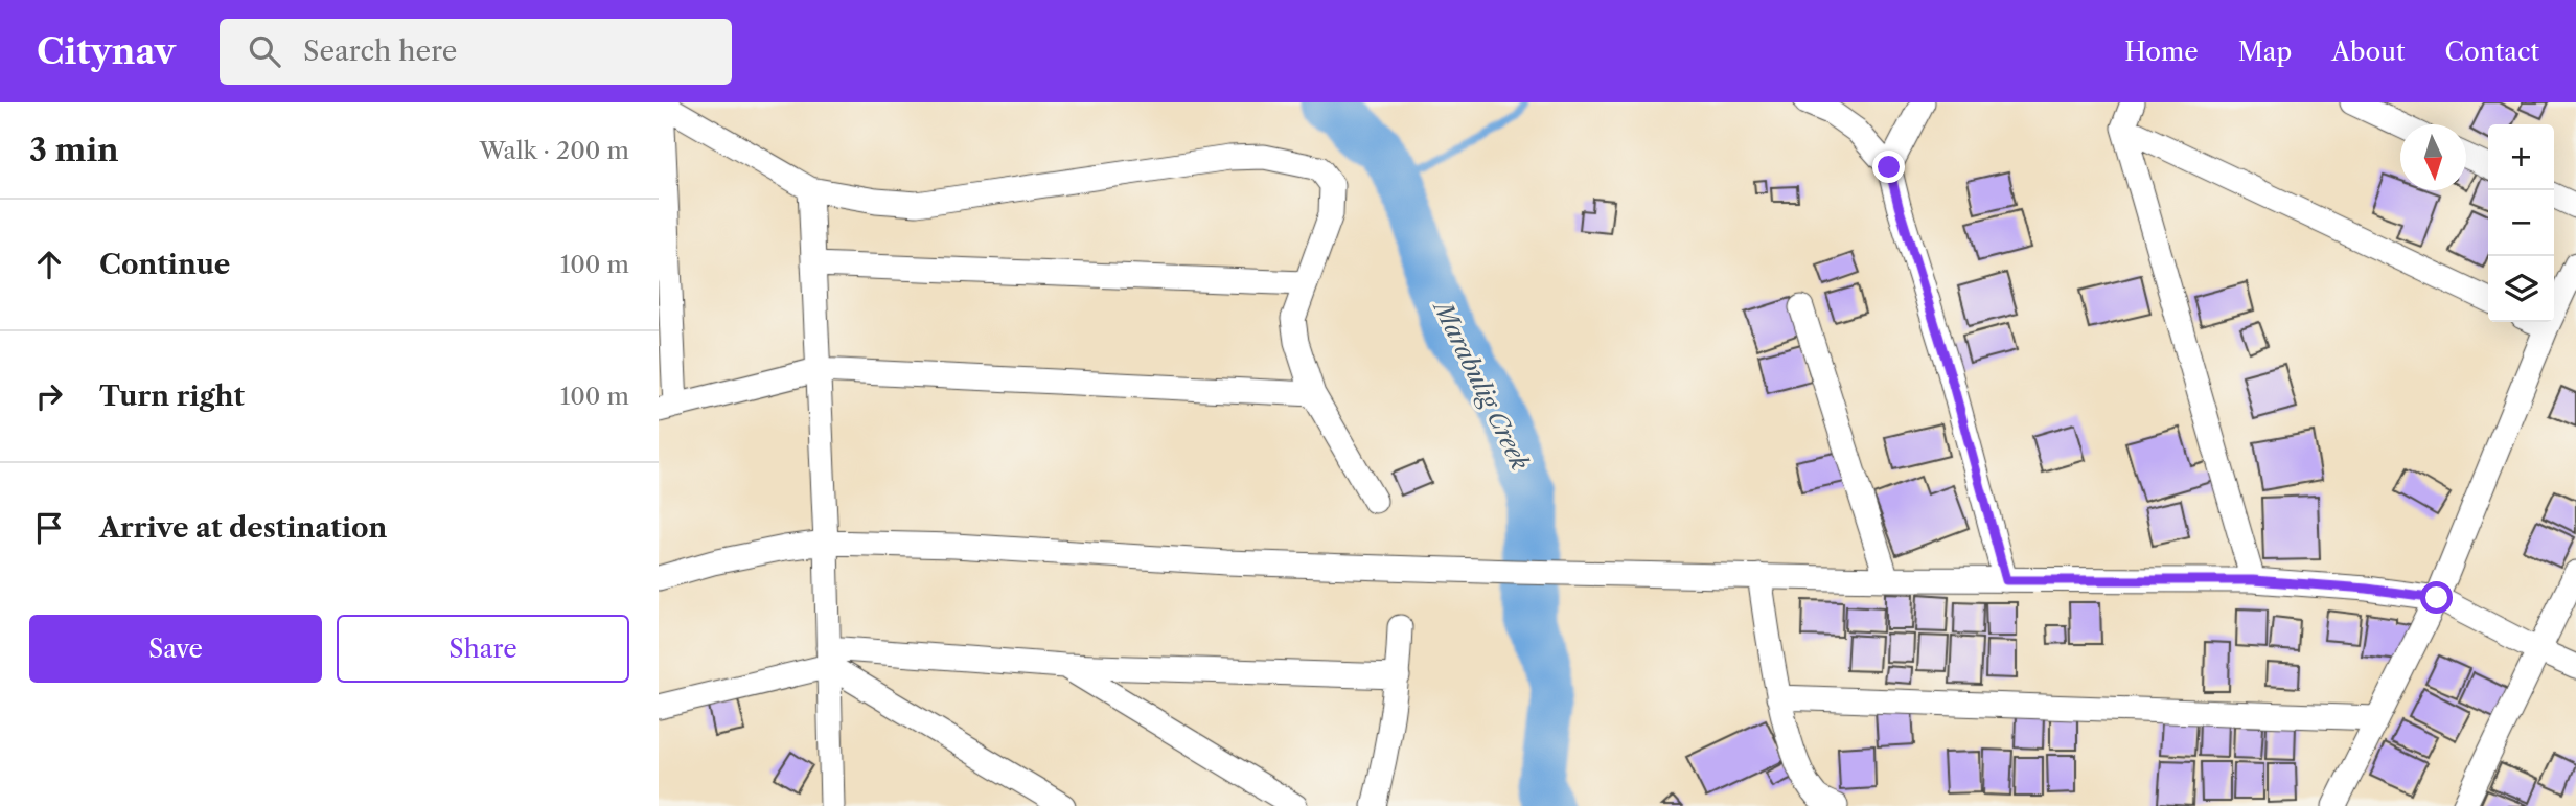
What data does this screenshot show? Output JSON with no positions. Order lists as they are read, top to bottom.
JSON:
{
  "water": ["Marabulig Creek"],
  "north": "bottom",
  "page": {
    "header": "Citynav",
    "search": "Search here",
    "nav": [
      "Home",
      "Map",
      "About",
      "Contact"
    ],
    "heading": ["3 min", "Walk · 200 m"],
    "map_buttons": ["+", "−"],
    "list": [
      ["Continue", "100 m"],
      ["Turn right", "100 m"],
      "Arrive at destination"
    ],
    "buttons": ["Save", "Share"]
  }
}
